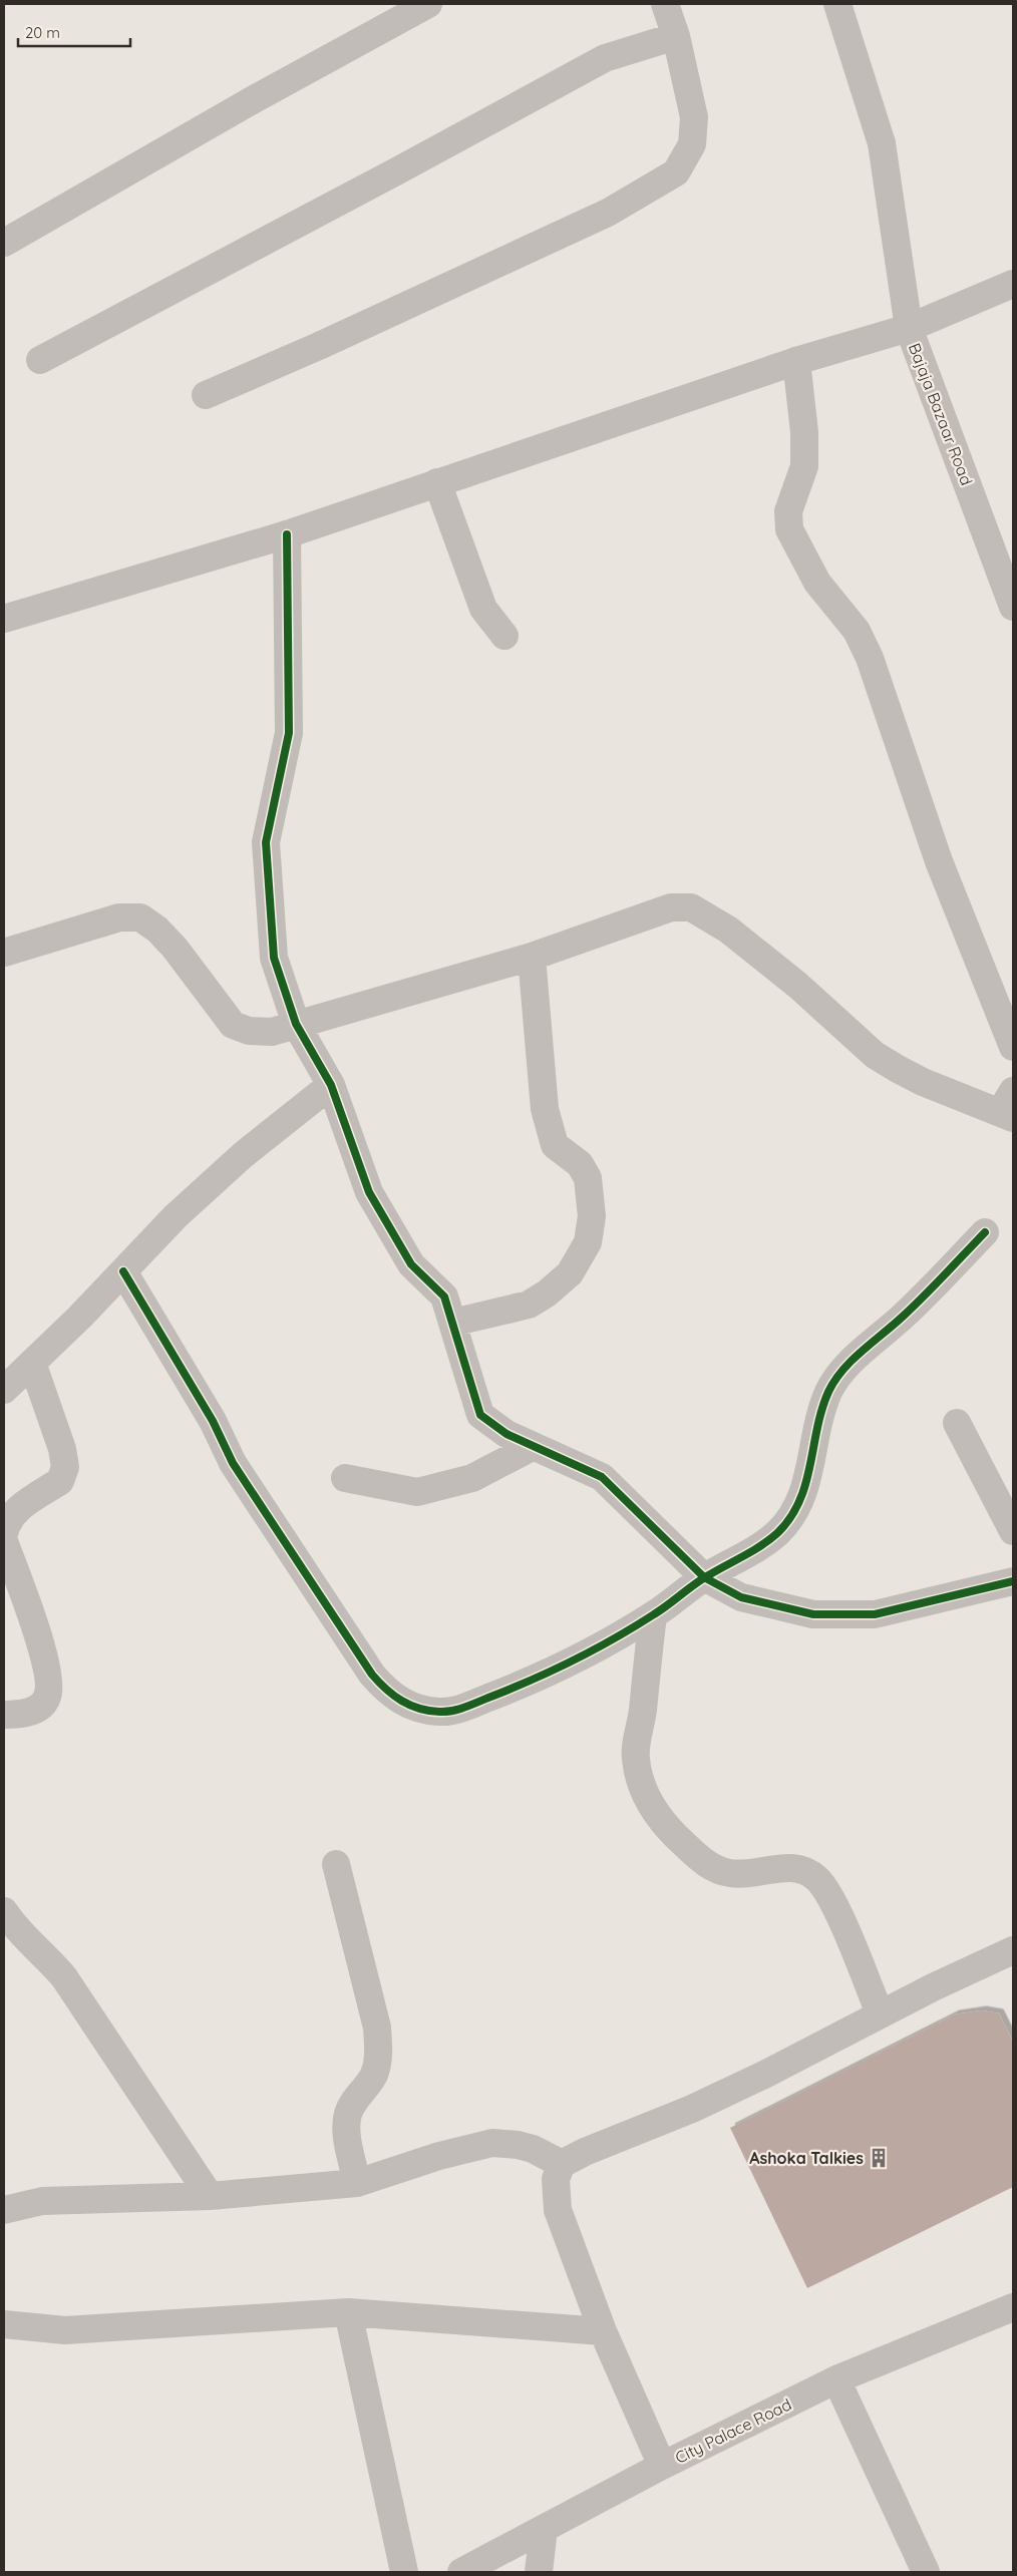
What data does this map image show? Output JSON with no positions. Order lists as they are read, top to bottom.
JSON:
{
  "streets": {
    "street": ["Bajaja Bazaar Road", "City Palace Road"]
  },
  "places": {
    "building": ["Ashoka Talkies"]
  },
  "scale_bar": "20 m"
}
